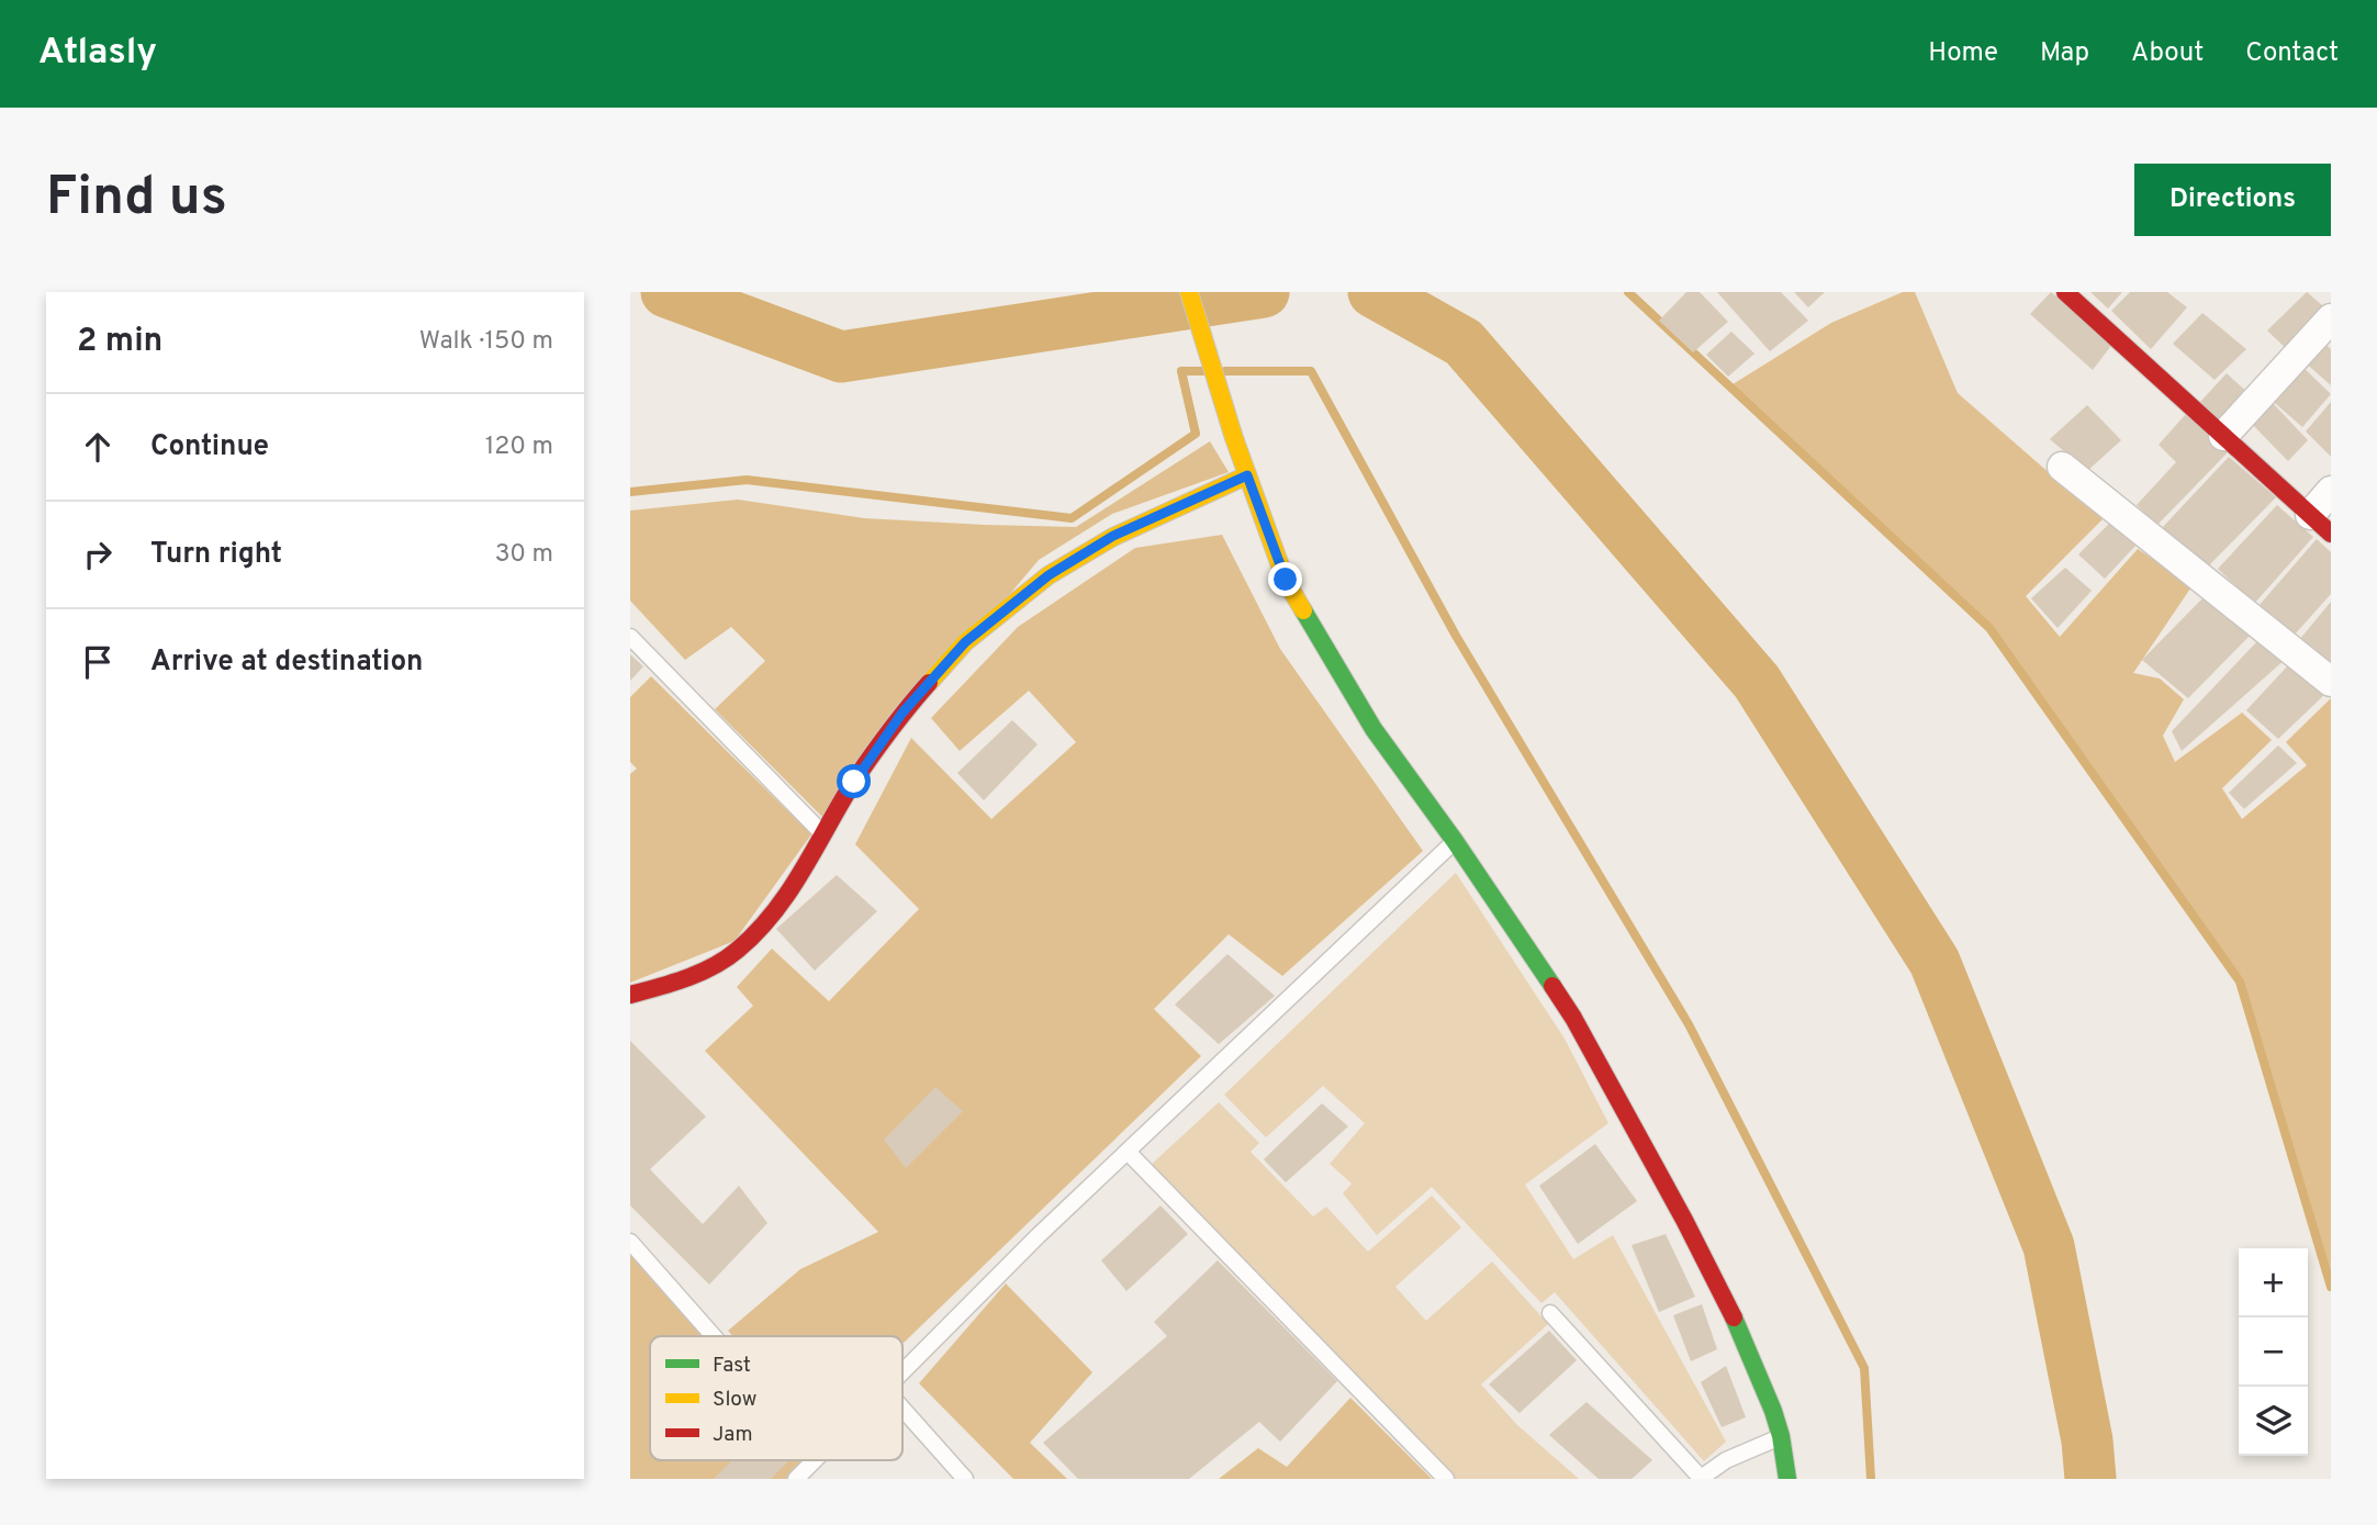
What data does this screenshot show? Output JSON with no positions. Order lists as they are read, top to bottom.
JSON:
{
  "legend": ["Fast", "Slow", "Jam"],
  "page": {
    "header": "Atlasly",
    "nav": [
      "Home",
      "Map",
      "About",
      "Contact"
    ],
    "buttons": "Directions",
    "title": "Find us",
    "heading": ["2 min", "Walk · 150 m"],
    "list": [
      ["Continue", "120 m"],
      ["Turn right", "30 m"],
      "Arrive at destination"
    ],
    "map_buttons": ["+", "−"]
  }
}
